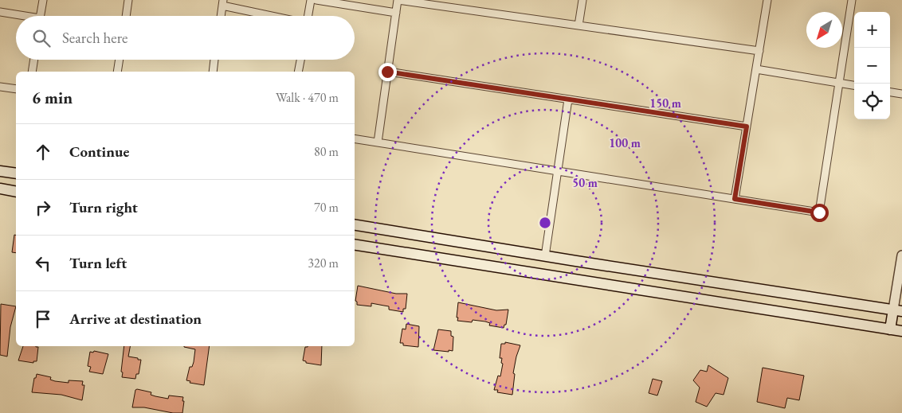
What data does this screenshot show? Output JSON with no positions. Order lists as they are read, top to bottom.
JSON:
{
  "north": "bottom left",
  "page": {
    "map_buttons": ["+", "−"],
    "search": "Search here",
    "heading": ["6 min", "Walk · 470 m"],
    "list": [
      ["Continue", "80 m"],
      ["Turn right", "70 m"],
      ["Turn left", "320 m"],
      "Arrive at destination"
    ]
  },
  "rings": ["150 m", "100 m", "50 m"]
}
